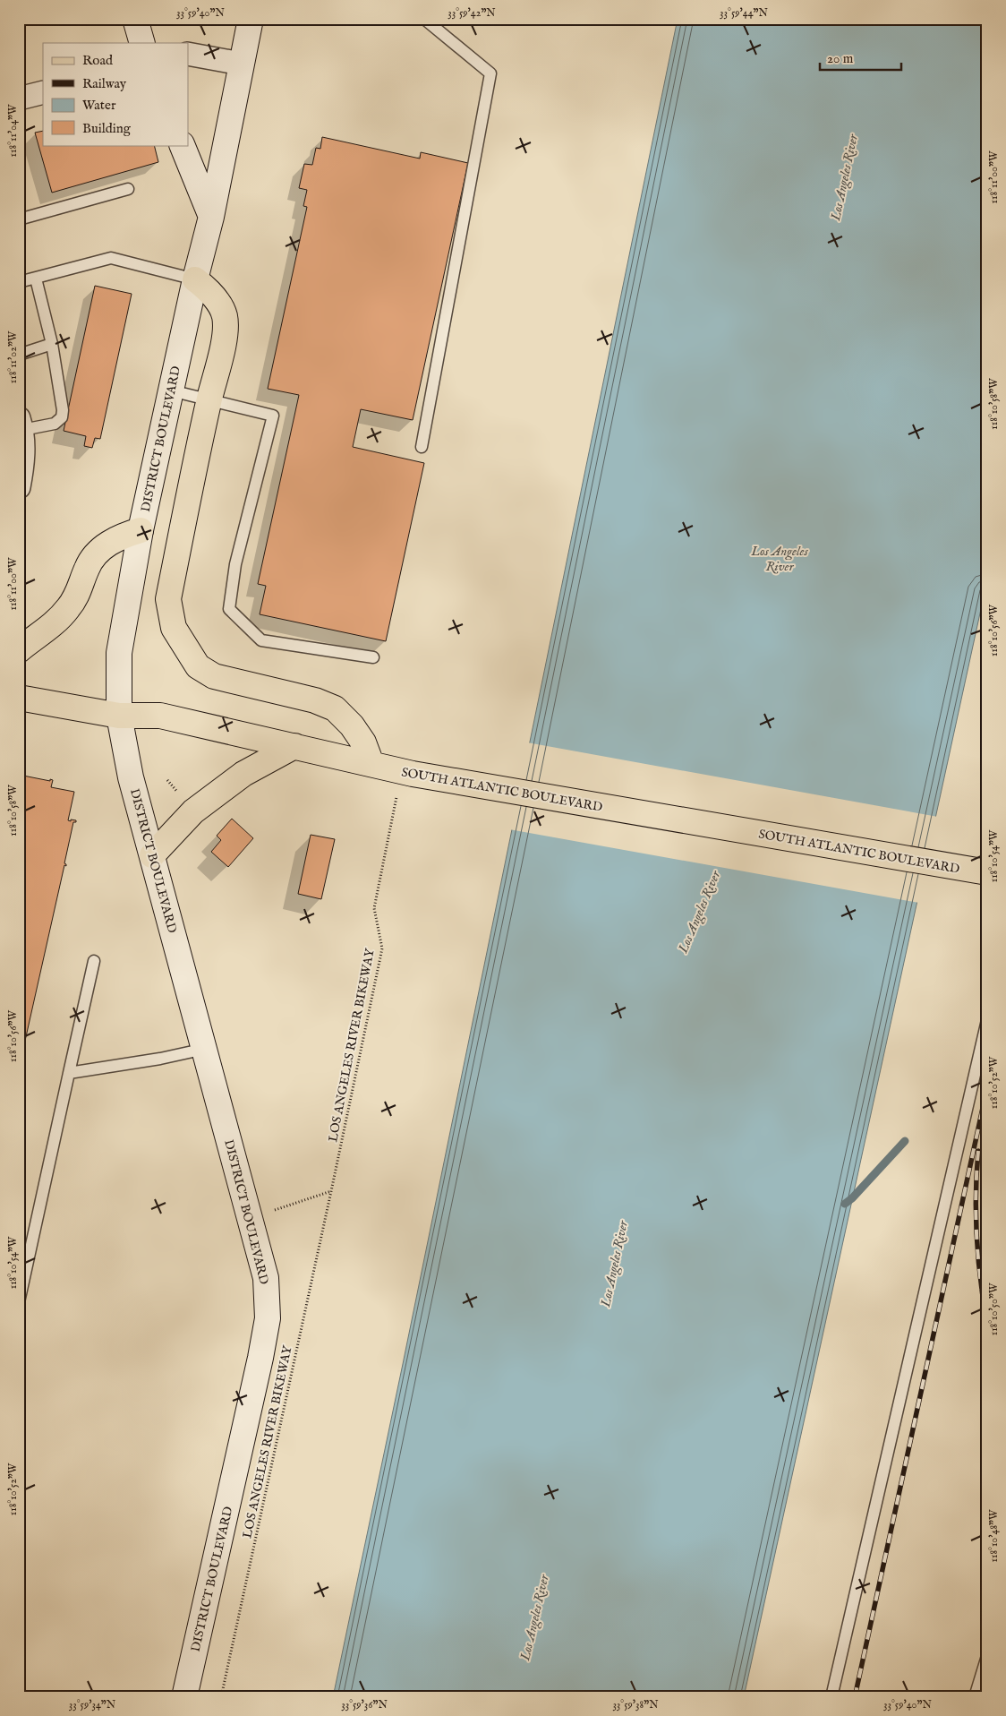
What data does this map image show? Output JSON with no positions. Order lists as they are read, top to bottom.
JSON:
{
  "streets": {
    "main road": ["SOUTH ATLANTIC BOULEVARD"],
    "street": ["DISTRICT BOULEVARD"],
    "path": ["LOS ANGELES RIVER BIKEWAY"]
  },
  "crossings": [
    ["DISTRICT BOULEVARD", "SOUTH ATLANTIC BOULEVARD"],
    ["SOUTH ATLANTIC BOULEVARD", "LOS ANGELES RIVER BIKEWAY"]
  ],
  "water": ["Los Angeles River"],
  "legend": [
    "Road",
    "Railway",
    "Water",
    "Building"
  ],
  "scale_bar": "20 m",
  "coordinates": [
    "33°59'40\"N",
    "33°59'42\"N",
    "33°59'44\"N",
    "118°11'04\"W",
    "118°11'00\"W",
    "118°11'02\"W",
    "118°10'58\"W",
    "118°10'56\"W",
    "118°10'54\"W",
    "118°10'52\"W",
    "118°10'50\"W",
    "118°10'48\"W",
    "33°59'34\"N",
    "33°59'36\"N",
    "33°59'38\"N"
  ]
}
